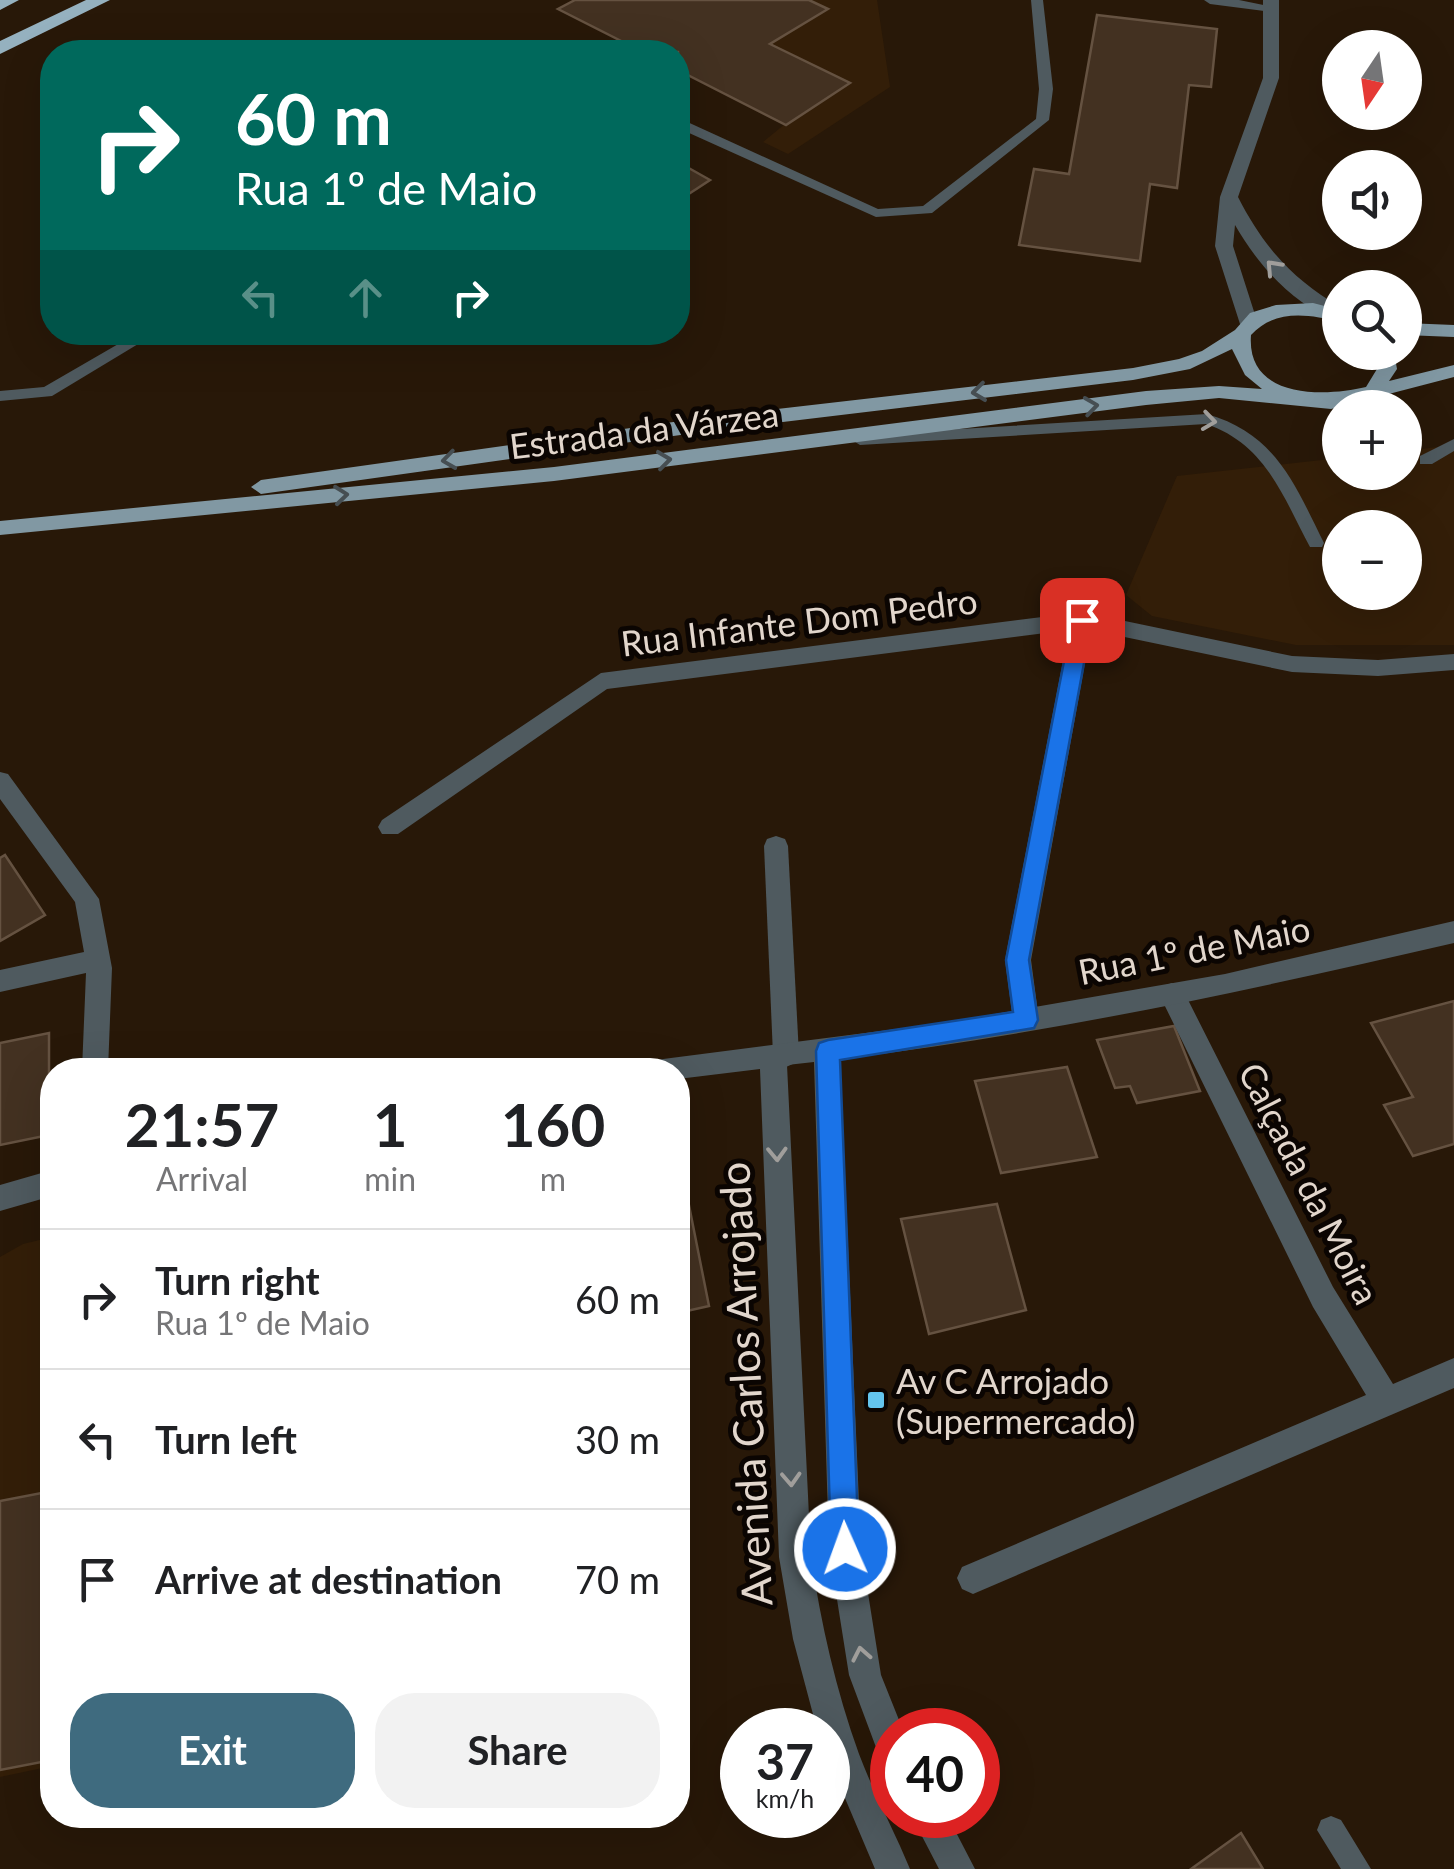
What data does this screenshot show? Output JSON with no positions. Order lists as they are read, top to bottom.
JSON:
{
  "streets": {
    "main road": ["Estrada da Várzea"],
    "street": [
      "Rua Infante Dom Pedro",
      "Rua 1º de Maio",
      "Calçada da Moira",
      "Avenida Carlos Arrojado"
    ]
  },
  "crossings": [
    ["Rua 1º de Maio", "Calçada da Moira"],
    ["Rua 1º de Maio", "Avenida Carlos Arrojado"]
  ],
  "places": {
    "transit": ["Av C Arrojado (Supermercado)"]
  },
  "north": "bottom",
  "page": {
    "map_buttons": ["+", "−"],
    "turn": ["60 m", "Rua 1º de Maio"],
    "eta": [
      "21:57",
      "Arrival",
      "1",
      "min",
      "160",
      "m"
    ],
    "list": [
      {
        "name": "Turn right",
        "note": "Rua 1º de Maio",
        "value": "60 m"
      },
      {
        "name": "Turn left",
        "value": "30 m"
      },
      {
        "name": "Arrive at destination",
        "value": "70 m"
      }
    ],
    "buttons": ["Exit", "Share"],
    "speed": "37 km/h",
    "limit": "40"
  }
}
